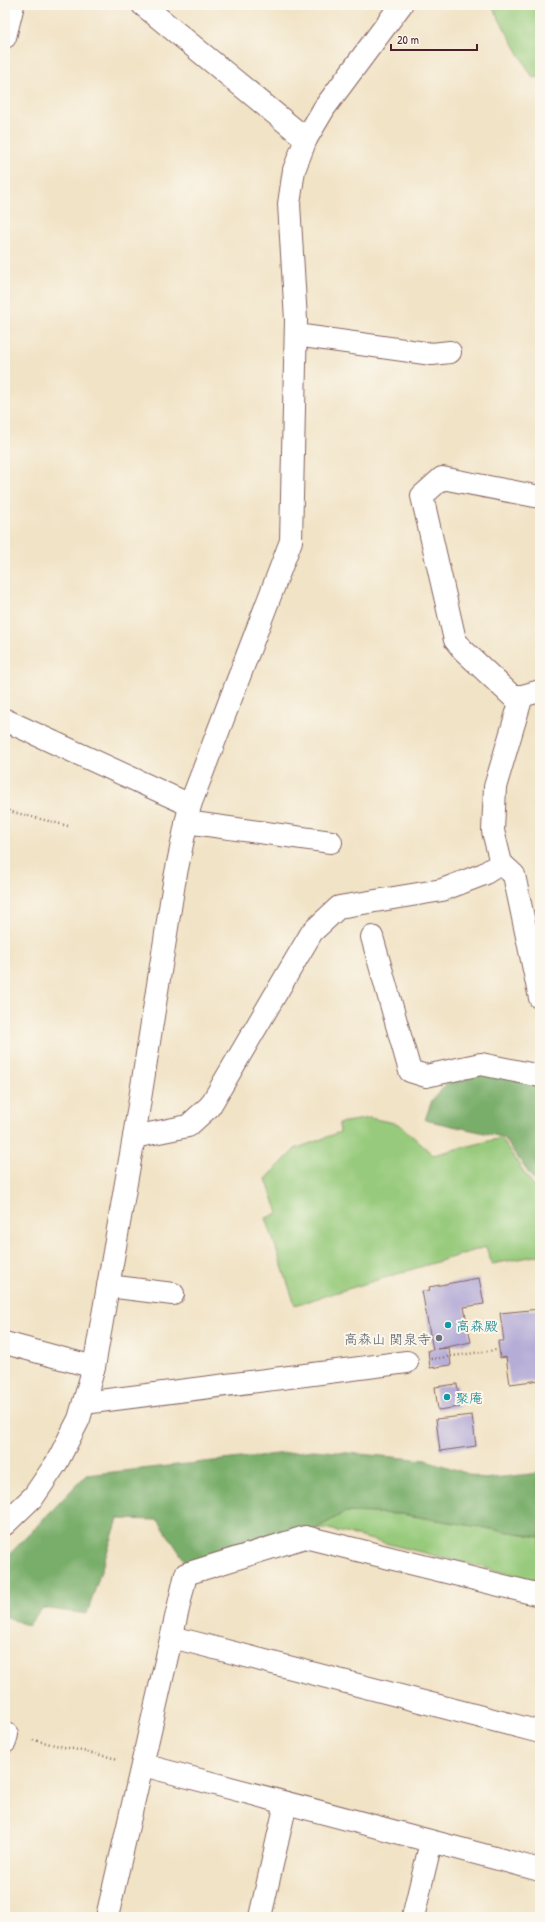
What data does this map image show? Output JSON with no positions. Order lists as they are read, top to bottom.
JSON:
{
  "places": ["高森殿", "高森山 関泉寺", "聚庵"],
  "scale_bar": "20 m"
}
